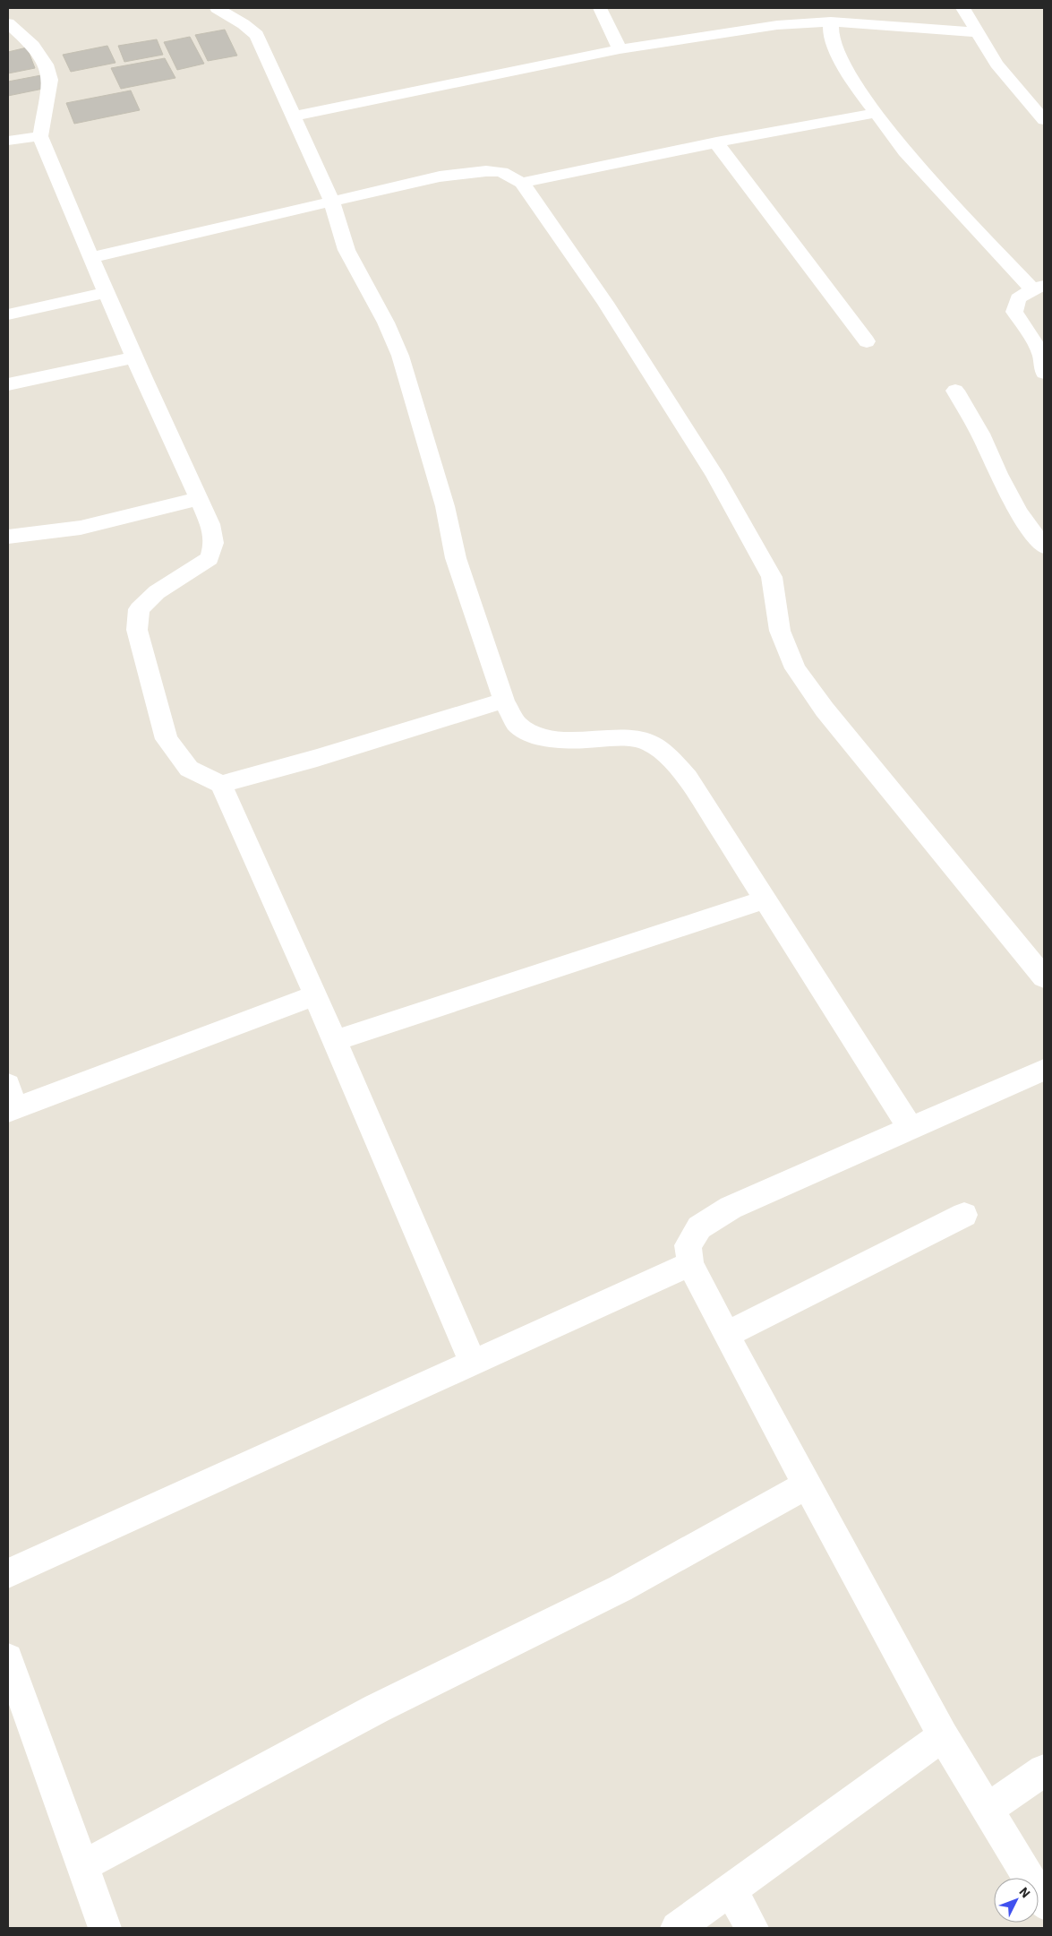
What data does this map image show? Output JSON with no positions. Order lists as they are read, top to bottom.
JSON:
{
  "north": "top right"
}
